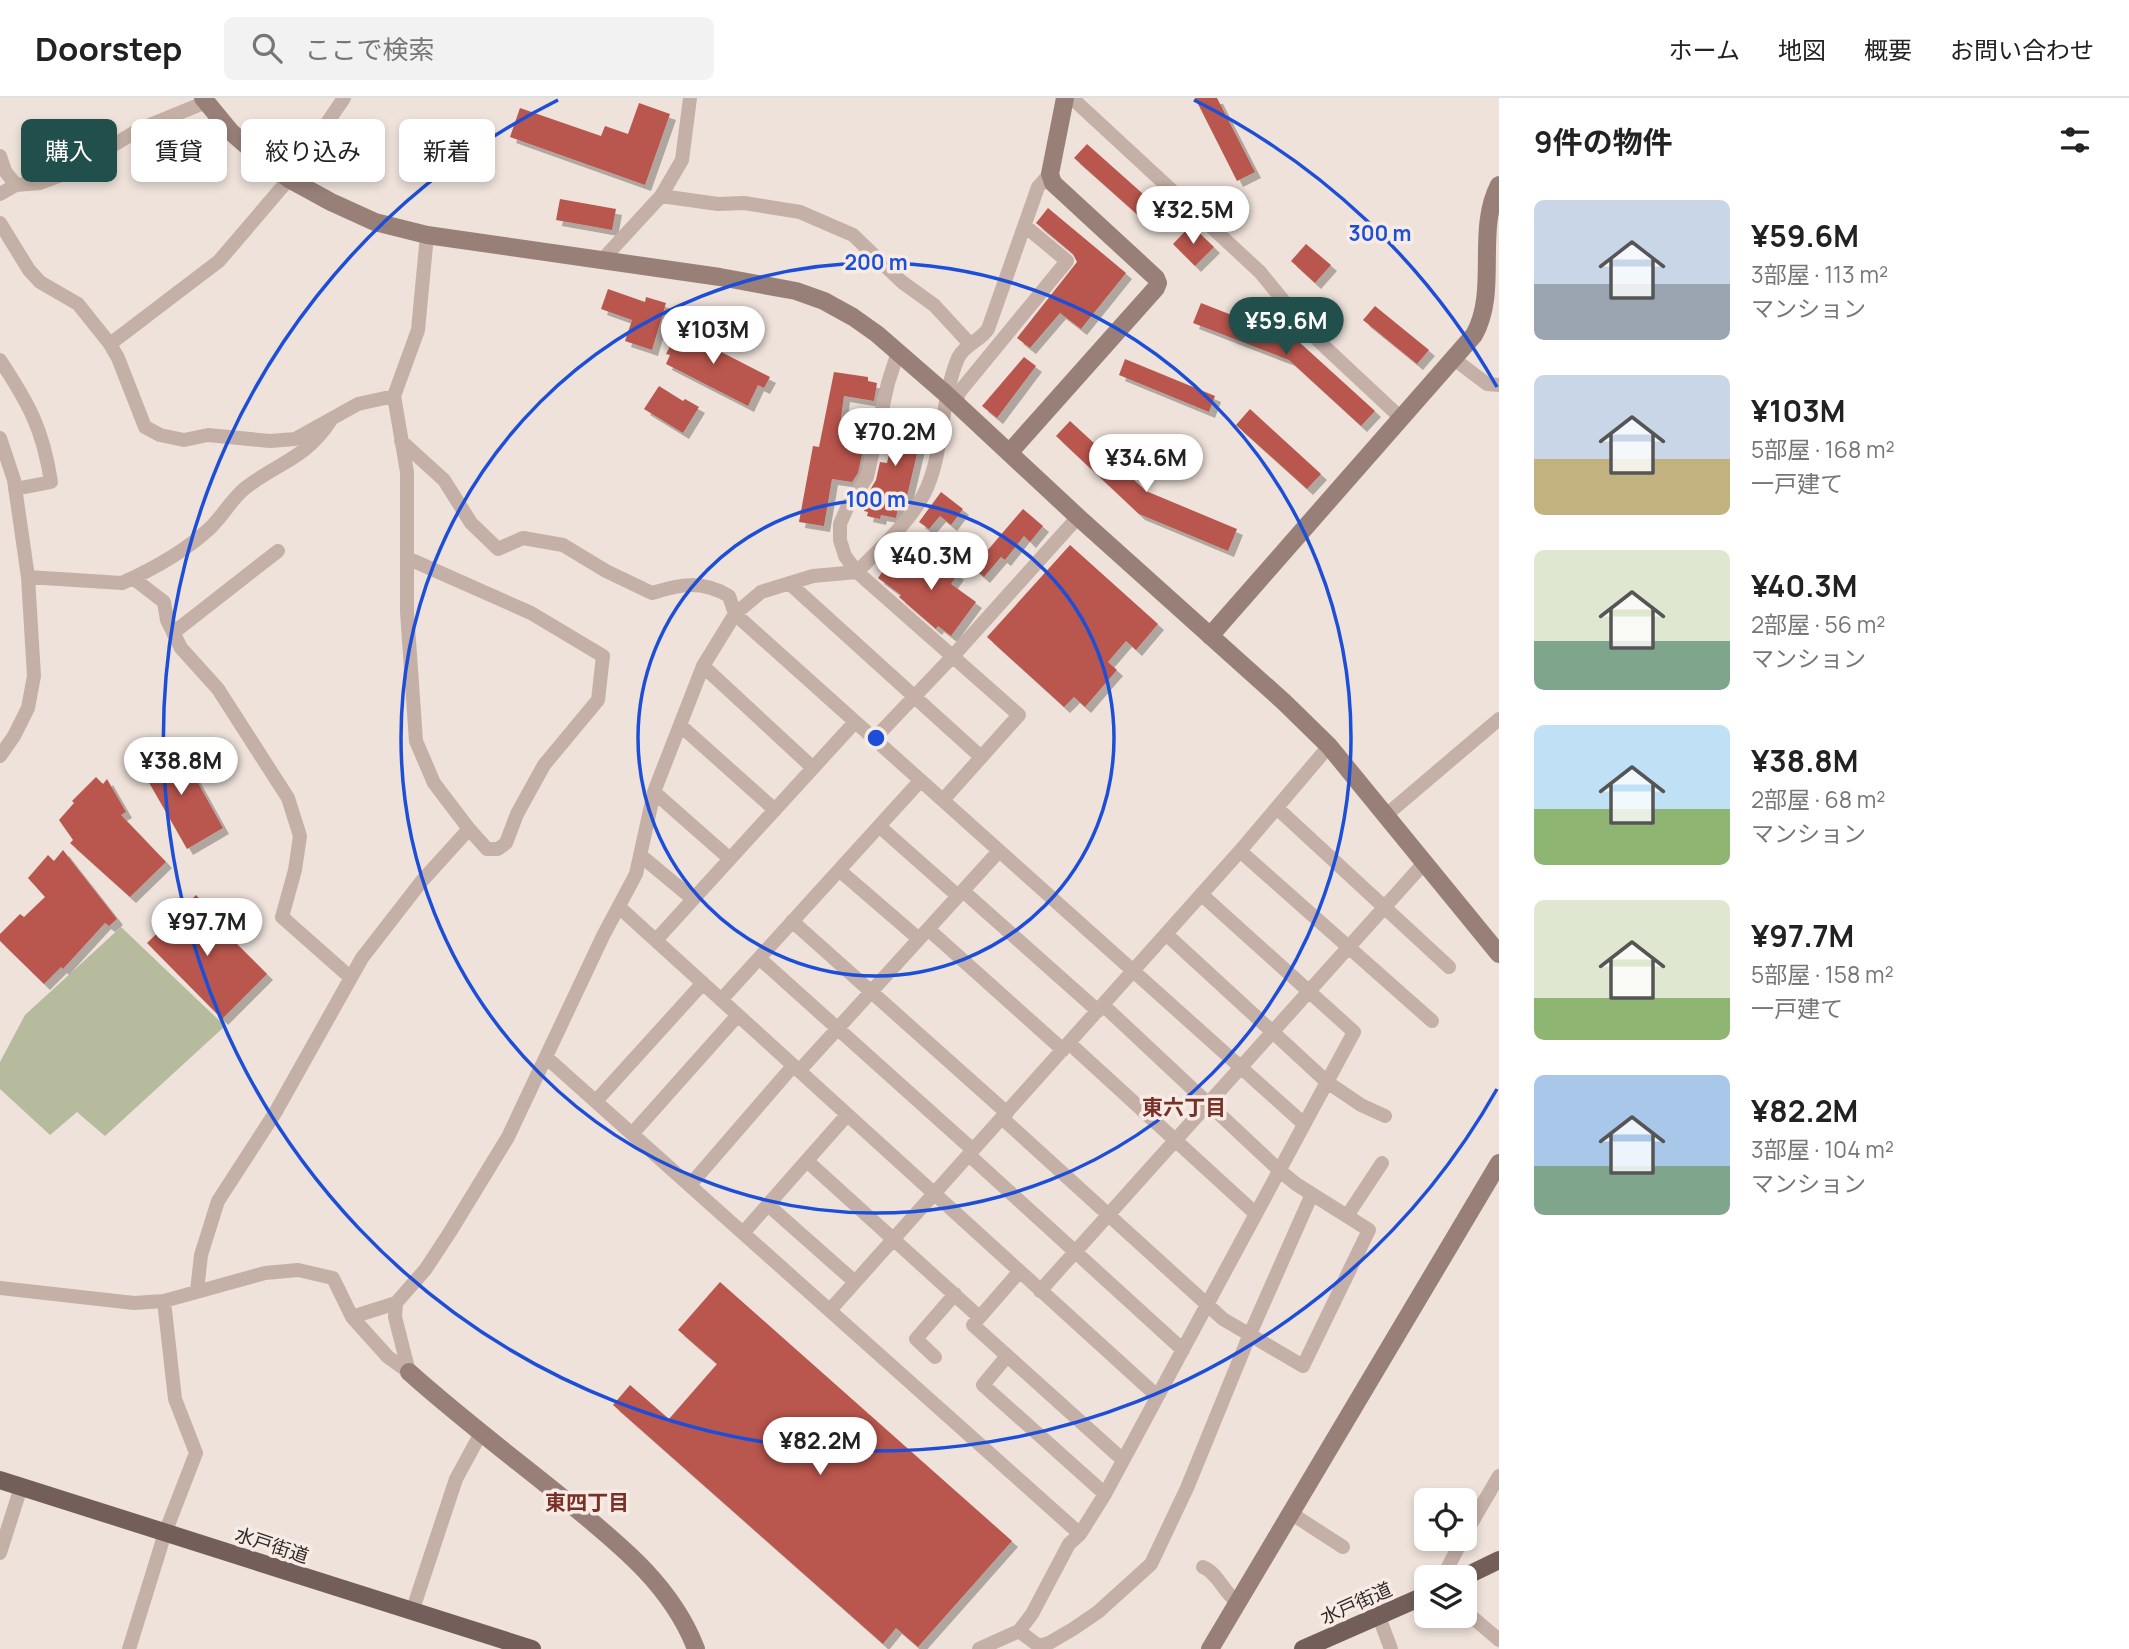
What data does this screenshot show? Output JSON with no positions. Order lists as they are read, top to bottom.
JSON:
{
  "streets": {
    "main road": ["水戸街道"]
  },
  "districts": ["東六丁目", "東四丁目"],
  "page": {
    "header": "Doorstep",
    "search": "ここで検索",
    "nav": [
      "ホーム",
      "地図",
      "概要",
      "お問い合わせ"
    ],
    "heading": "9件の物件",
    "chip": [
      "購入",
      "賃貸",
      "絞り込み",
      "新着"
    ],
    "list": [
      {
        "name": "¥59.6M",
        "note": "3部屋 · 113 m² · マンション"
      },
      {
        "name": "¥103M",
        "note": "5部屋 · 168 m² · 一戸建て"
      },
      {
        "name": "¥40.3M",
        "note": "2部屋 · 56 m² · マンション"
      },
      {
        "name": "¥38.8M",
        "note": "2部屋 · 68 m² · マンション"
      },
      {
        "name": "¥97.7M",
        "note": "5部屋 · 158 m² · 一戸建て"
      },
      {
        "name": "¥82.2M",
        "note": "3部屋 · 104 m² · マンション"
      }
    ],
    "price": [
      "¥32.5M",
      "¥59.6M",
      "¥103M",
      "¥70.2M",
      "¥34.6M",
      "¥40.3M",
      "¥38.8M",
      "¥97.7M",
      "¥82.2M"
    ]
  },
  "rings": ["300 m", "200 m", "100 m"]
}
